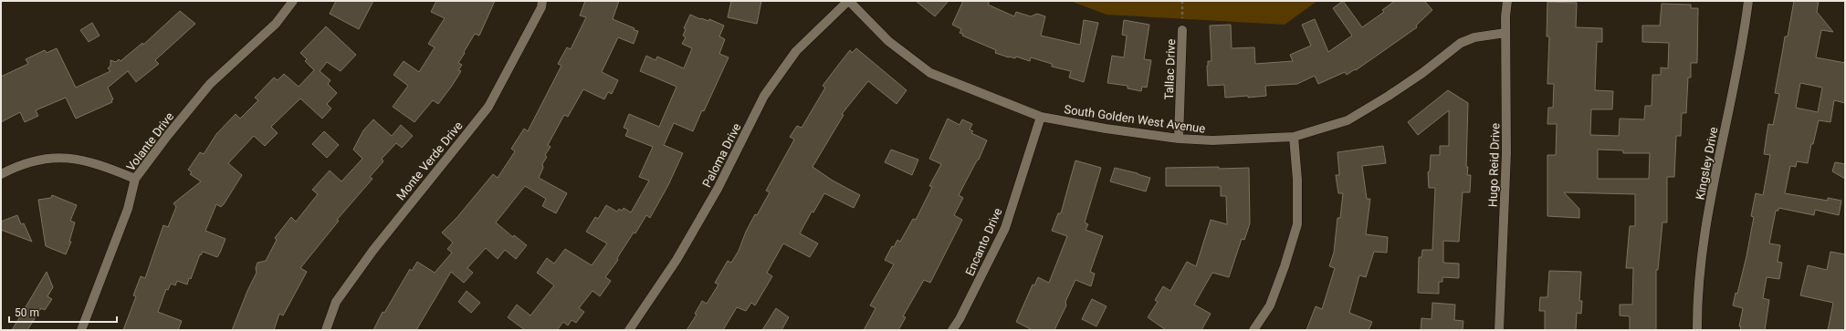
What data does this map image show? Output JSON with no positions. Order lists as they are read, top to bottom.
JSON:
{
  "streets": {
    "street": [
      "Tallac Drive",
      "South Golden West Avenue",
      "Volante Drive",
      "Paloma Drive",
      "Monte Verde Drive",
      "Kingsley Drive",
      "Hugo Reid Drive",
      "Encanto Drive"
    ]
  },
  "crossings": [
    ["Tallac Drive", "South Golden West Avenue"],
    ["South Golden West Avenue", "Paloma Drive"],
    ["South Golden West Avenue", "Hugo Reid Drive"],
    ["South Golden West Avenue", "Encanto Drive"]
  ],
  "scale_bar": "50 m"
}
